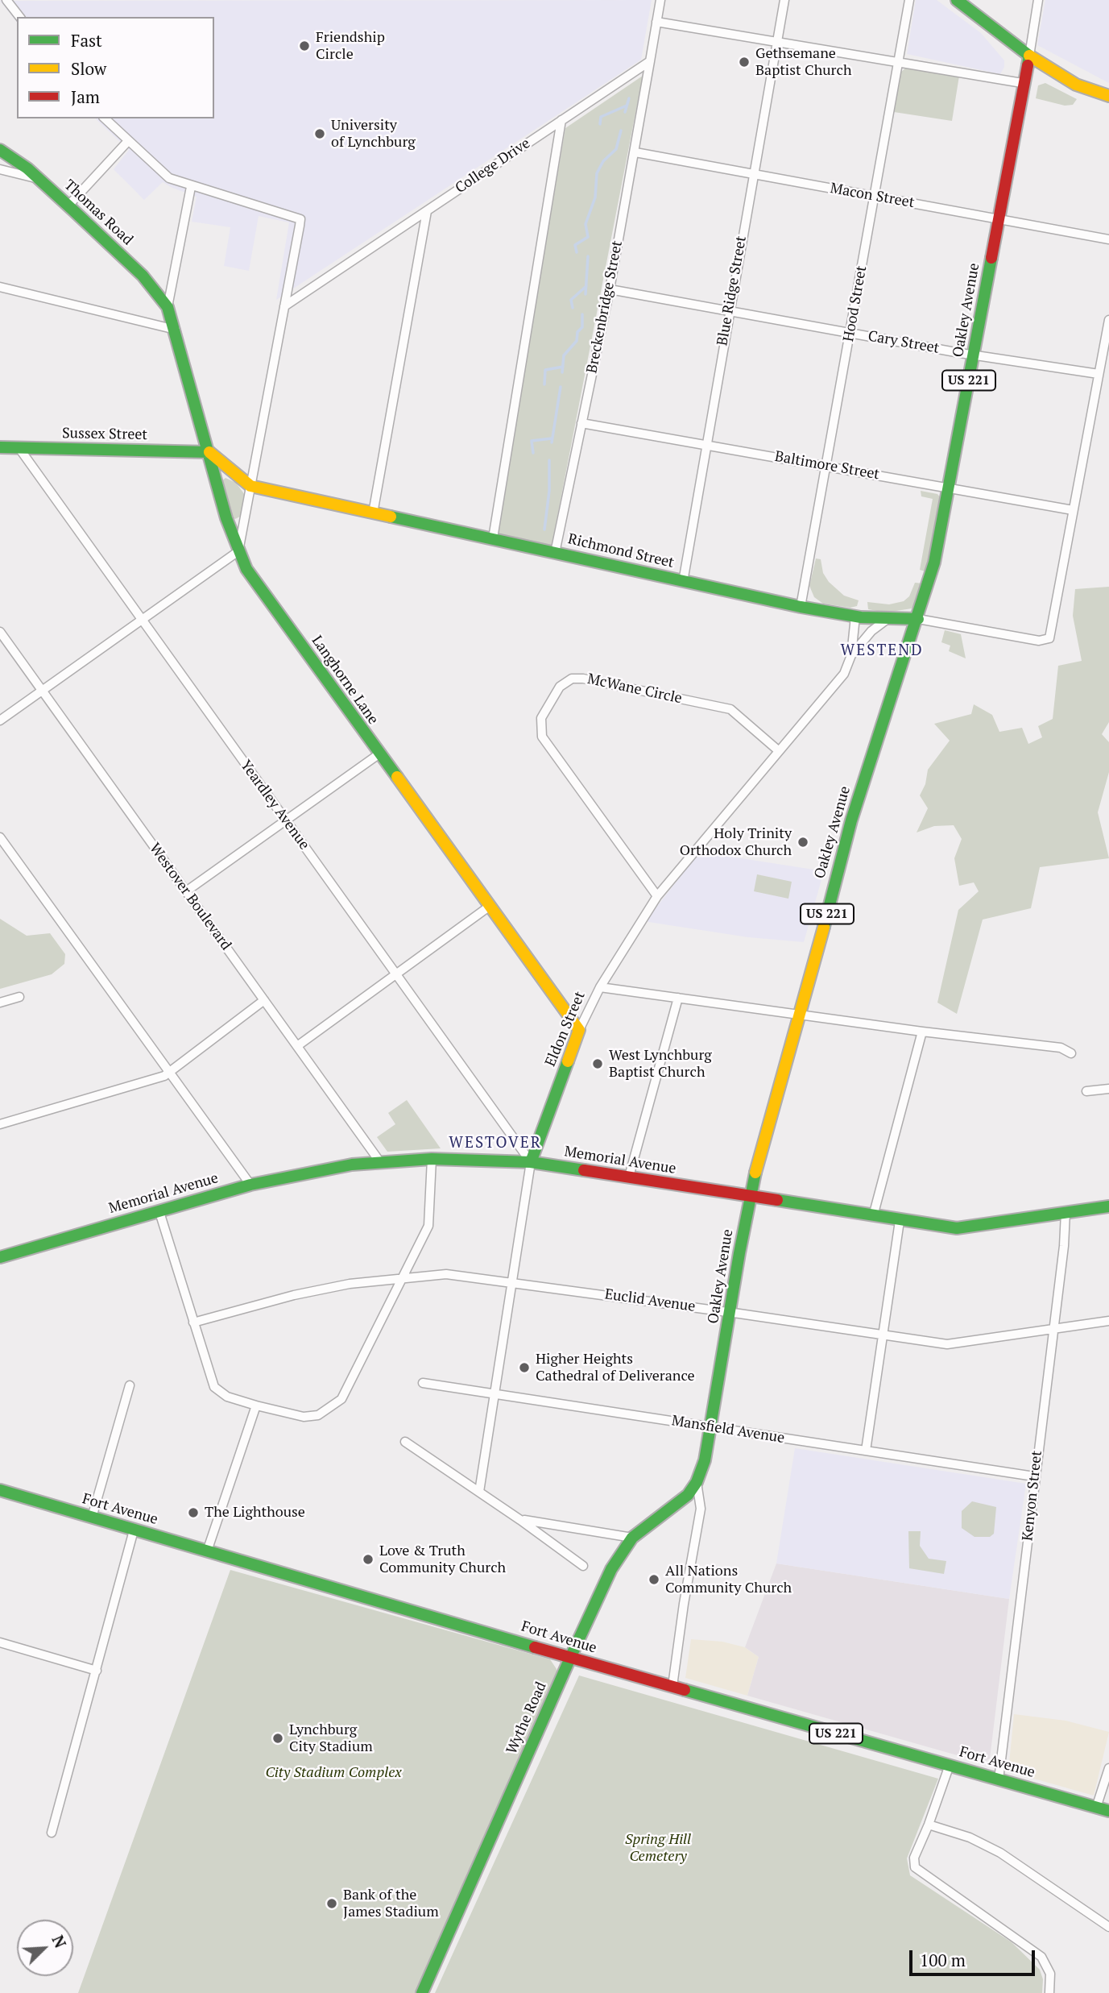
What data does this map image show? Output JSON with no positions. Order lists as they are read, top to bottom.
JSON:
{
  "streets": {
    "main road": [
      "Thomas Road",
      "Oakley Avenue",
      "US 221",
      "Sussex Street",
      "Richmond Street",
      "Langhorne Lane",
      "Eldon Street",
      "Memorial Avenue",
      "Fort Avenue",
      "Wythe Road"
    ],
    "street": [
      "College Drive",
      "Macon Street",
      "Blue Ridge Street",
      "Hood Street",
      "Breckenbridge Street",
      "Cary Street",
      "Baltimore Street",
      "McWane Circle",
      "Yeardley Avenue",
      "Westover Boulevard",
      "Euclid Avenue",
      "Mansfield Avenue",
      "Kenyon Street"
    ]
  },
  "crossings": [
    ["College Drive", "Breckenbridge Street"],
    ["Macon Street", "Blue Ridge Street"],
    ["Macon Street", "Hood Street"],
    ["Macon Street", "Breckenbridge Street"],
    ["Macon Street", "Oakley Avenue"],
    ["Thomas Road", "Langhorne Lane"],
    ["Blue Ridge Street", "Cary Street"],
    ["Blue Ridge Street", "Baltimore Street"],
    ["Blue Ridge Street", "Richmond Street"],
    ["Hood Street", "Cary Street"],
    ["Hood Street", "Baltimore Street"],
    ["Hood Street", "Richmond Street"],
    ["Breckenbridge Street", "Cary Street"],
    ["Breckenbridge Street", "Baltimore Street"],
    ["Breckenbridge Street", "Richmond Street"],
    ["Oakley Avenue", "Cary Street"],
    ["Oakley Avenue", "Baltimore Street"],
    ["Oakley Avenue", "Richmond Street"],
    ["Oakley Avenue", "Memorial Avenue"],
    ["Oakley Avenue", "Euclid Avenue"],
    ["Oakley Avenue", "Mansfield Avenue"],
    ["Oakley Avenue", "Fort Avenue"],
    ["Oakley Avenue", "Wythe Road"],
    ["Sussex Street", "Richmond Street"],
    ["Sussex Street", "Langhorne Lane"],
    ["Sussex Street", "Yeardley Avenue"],
    ["Baltimore Street", "Richmond Street"],
    ["Richmond Street", "Langhorne Lane"],
    ["Richmond Street", "Eldon Street"],
    ["Langhorne Lane", "Eldon Street"],
    ["McWane Circle", "Eldon Street"],
    ["Yeardley Avenue", "Eldon Street"],
    ["Yeardley Avenue", "Memorial Avenue"],
    ["Westover Boulevard", "Memorial Avenue"],
    ["Eldon Street", "Memorial Avenue"],
    ["Eldon Street", "Euclid Avenue"],
    ["Eldon Street", "Mansfield Avenue"],
    ["Memorial Avenue", "Kenyon Street"],
    ["Euclid Avenue", "Kenyon Street"],
    ["Mansfield Avenue", "Kenyon Street"],
    ["Kenyon Street", "Fort Avenue"],
    ["Fort Avenue", "Wythe Road"]
  ],
  "districts": ["WESTEND", "WESTOVER"],
  "parks": ["City Stadium Complex", "Spring Hill Cemetery"],
  "places": [
    "Friendship Circle",
    "Gethsemane Baptist Church",
    "University of Lynchburg",
    "Holy Trinity Orthodox Church",
    "West Lynchburg Baptist Church",
    "Higher Heights Cathedral of Deliverance",
    "The Lighthouse",
    "Love & Truth Community Church",
    "All Nations Community Church",
    "Lynchburg City Stadium",
    "Bank of the James Stadium"
  ],
  "legend": ["Fast", "Slow", "Jam"],
  "scale_bar": "100 m",
  "north": "top right"
}
